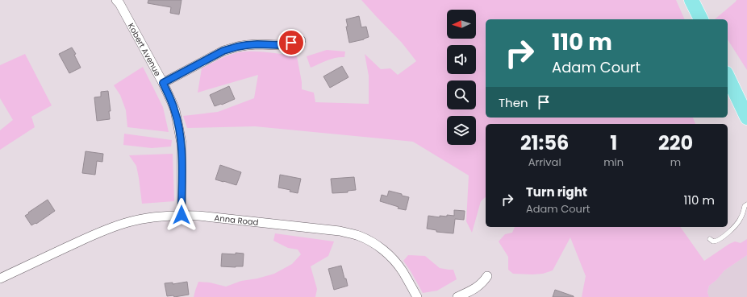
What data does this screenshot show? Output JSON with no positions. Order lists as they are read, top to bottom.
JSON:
{
  "streets": {
    "street": ["Kobert Avenue", "Anna Road"]
  },
  "crossings": [
    ["Kobert Avenue", "Anna Road"]
  ],
  "north": "left",
  "page": {
    "turn": ["110 m", "Adam Court"],
    "then": "Then",
    "eta": [
      "21:56",
      "Arrival",
      "1",
      "min",
      "220",
      "m"
    ],
    "list": [
      {
        "name": "Turn right",
        "note": "Adam Court",
        "value": "110 m"
      }
    ]
  }
}
